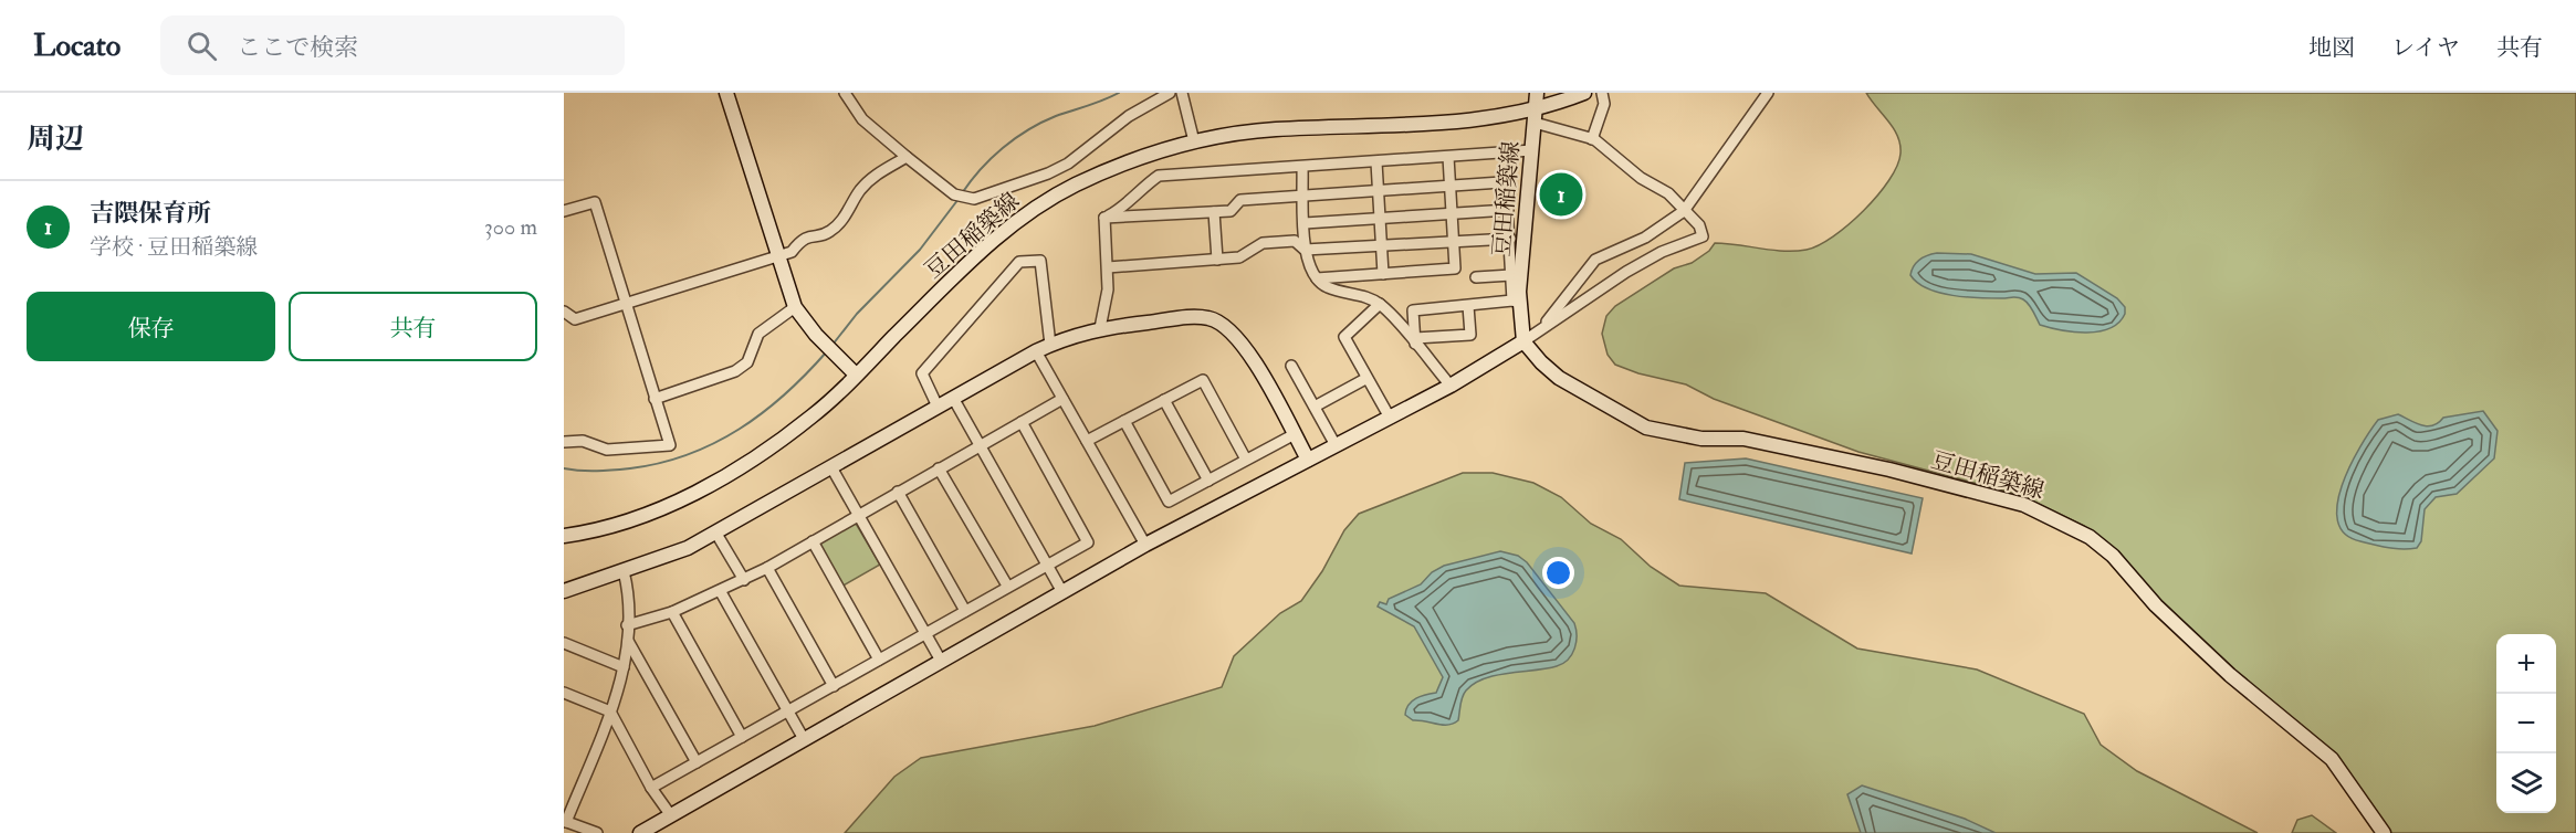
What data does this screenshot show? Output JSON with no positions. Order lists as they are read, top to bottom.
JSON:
{
  "streets": {
    "main road": ["豆田稲築線"]
  },
  "page": {
    "header": "Locato",
    "search": "ここで検索",
    "nav": ["地図", "レイヤ", "共有"],
    "heading": "周辺",
    "pins": "1",
    "list": [
      {
        "mark": "1",
        "name": "吉隈保育所",
        "note": "学校 · 豆田稲築線",
        "value": "300 m"
      }
    ],
    "buttons": ["保存", "共有"],
    "map_buttons": ["+", "−"]
  }
}
